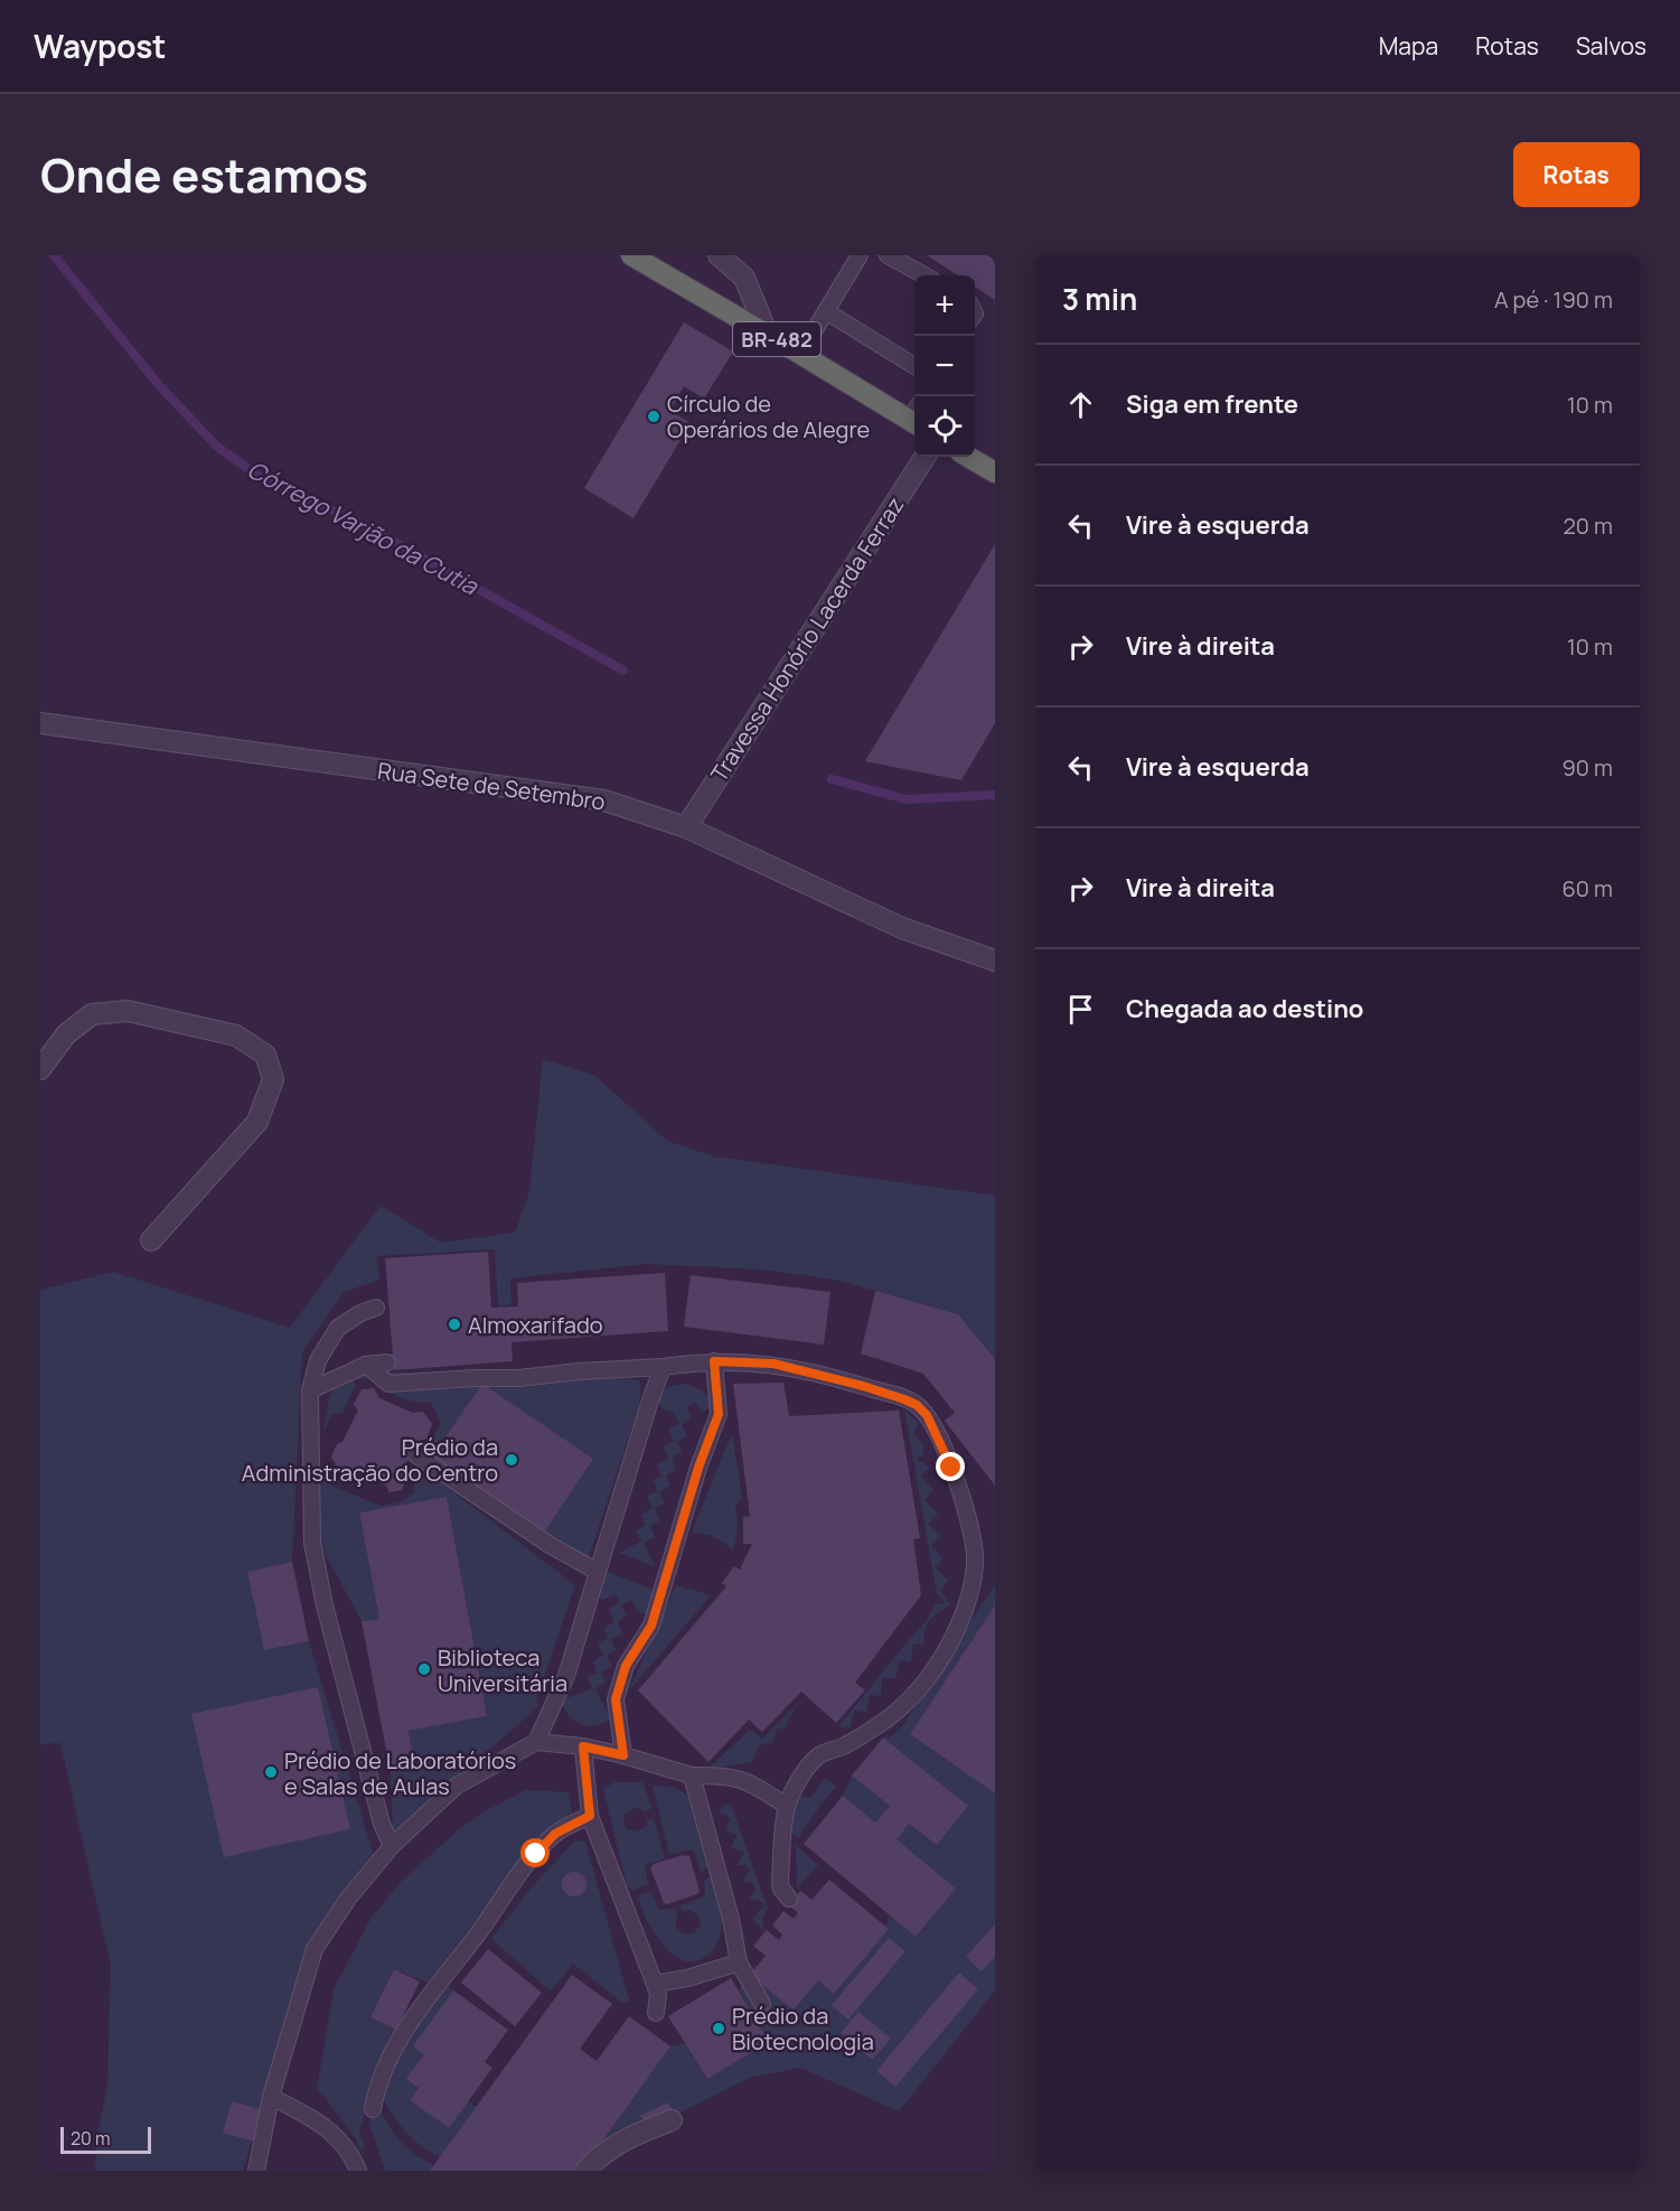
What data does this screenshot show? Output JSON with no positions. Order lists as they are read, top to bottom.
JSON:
{
  "streets": {
    "highway": ["BR-482"],
    "street": ["Travessa Honório Lacerda Ferraz", "Rua Sete de Setembro"]
  },
  "crossings": [
    ["Travessa Honório Lacerda Ferraz", "Rua Sete de Setembro"]
  ],
  "water": ["Córrego Varjão da Cutia"],
  "places": [
    "Círculo de Operários de Alegre",
    "Almoxarifado",
    "Prédio da Administração do Centro",
    "Biblioteca Universitária",
    "Prédio de Laboratórios e Salas de Aulas",
    "Prédio da Biotecnologia"
  ],
  "scale_bar": "20 m",
  "page": {
    "header": "Waypost",
    "nav": ["Mapa", "Rotas", "Salvos"],
    "title": "Onde estamos",
    "buttons": "Rotas",
    "heading": ["3 min", "A pé · 190 m"],
    "map_buttons": ["+", "−"],
    "list": [
      ["Siga em frente", "10 m"],
      ["Vire à esquerda", "20 m"],
      ["Vire à direita", "10 m"],
      ["Vire à esquerda", "90 m"],
      ["Vire à direita", "60 m"],
      "Chegada ao destino"
    ],
    "scale": "20 m"
  }
}
